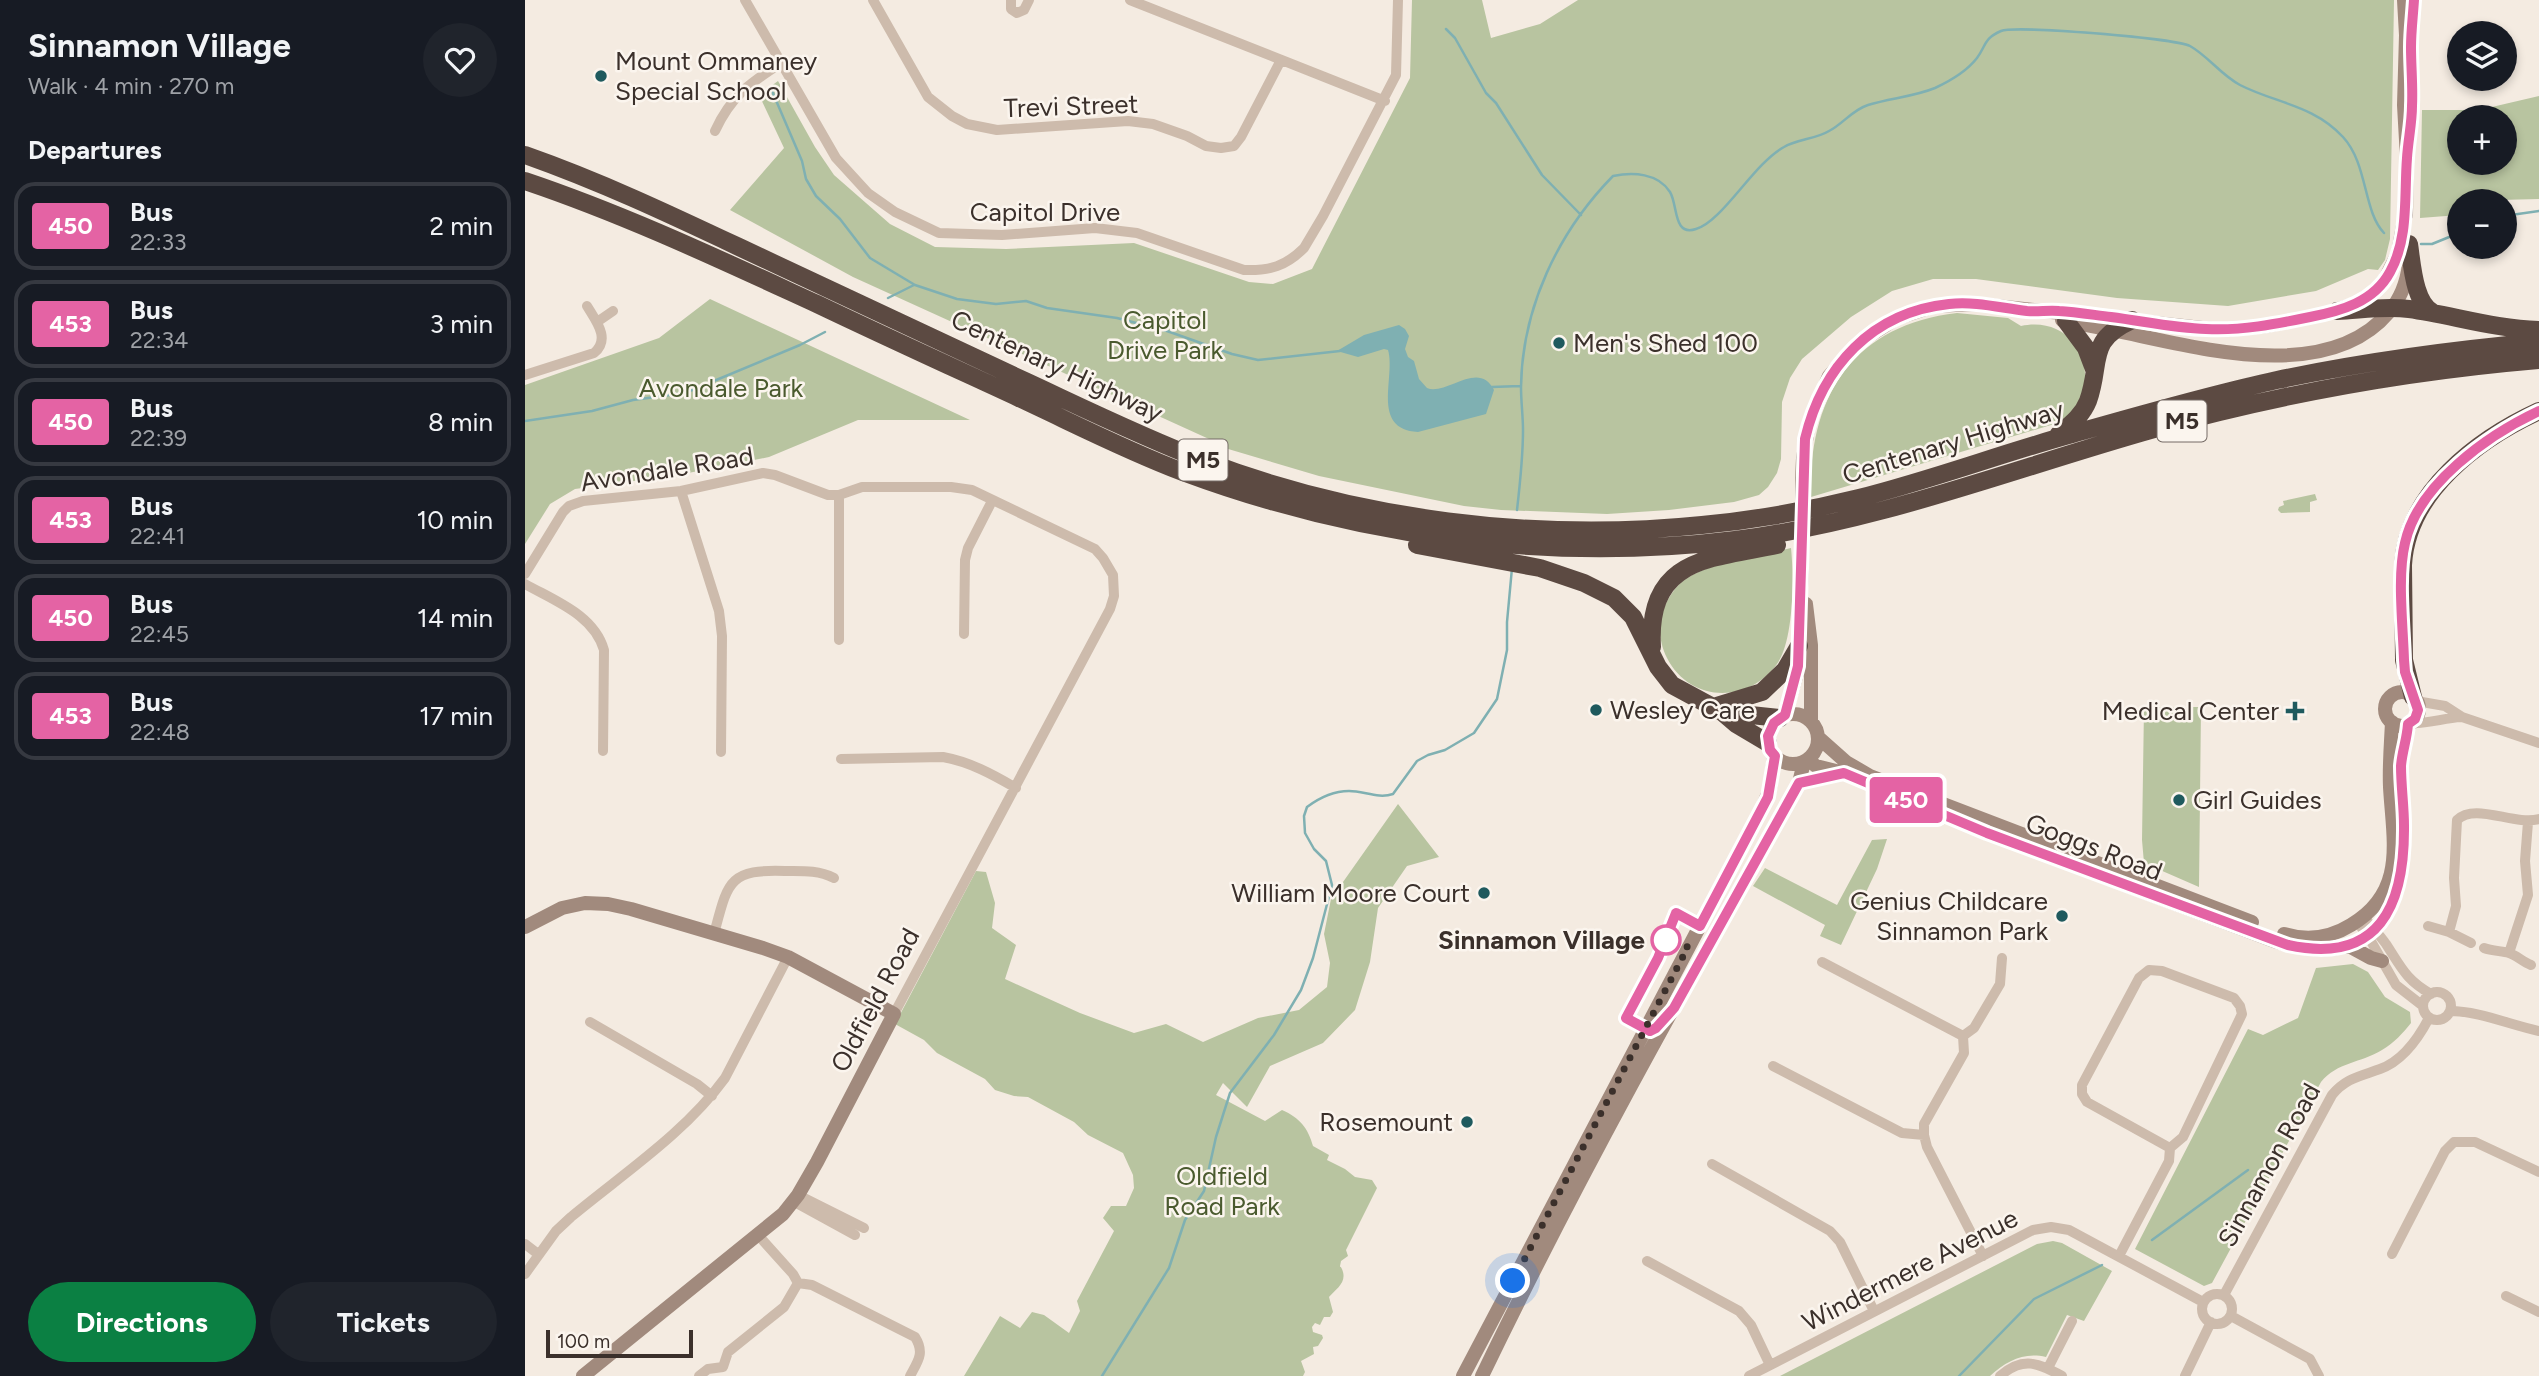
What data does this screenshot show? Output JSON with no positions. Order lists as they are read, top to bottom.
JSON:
{
  "streets": {
    "highway": ["Centenary Highway", "M5"],
    "main road": ["Goggs Road", "Oldfield Road"],
    "street": [
      "Trevi Street",
      "Capitol Drive",
      "Avondale Road",
      "Sinnamon Road",
      "Windermere Avenue"
    ]
  },
  "crossings": [
    ["Avondale Road", "Oldfield Road"],
    ["Sinnamon Road", "Windermere Avenue"]
  ],
  "parks": ["Capitol Drive Park", "Avondale Park", "Oldfield Road Park"],
  "places": {
    "other": [
      "Mount Ommaney Special School",
      "Men's Shed 100",
      "Wesley Care",
      "Girl Guides",
      "William Moore Court",
      "Genius Childcare Sinnamon Park",
      "Sinnamon Village",
      "Rosemount"
    ],
    "health": ["Medical Center"]
  },
  "lines": ["bus line 450"],
  "scale_bar": "100 m",
  "page": {
    "heading": [
      ["Sinnamon Village", "Walk · 4 min · 270 m"],
      "Departures"
    ],
    "on_map": "450",
    "map_buttons": ["+", "−"],
    "list": [
      {
        "mark": "450",
        "name": "Bus",
        "note": "22:33",
        "value": "2 min"
      },
      {
        "mark": "453",
        "name": "Bus",
        "note": "22:34",
        "value": "3 min"
      },
      {
        "mark": "450",
        "name": "Bus",
        "note": "22:39",
        "value": "8 min"
      },
      {
        "mark": "453",
        "name": "Bus",
        "note": "22:41",
        "value": "10 min"
      },
      {
        "mark": "450",
        "name": "Bus",
        "note": "22:45",
        "value": "14 min"
      },
      {
        "mark": "453",
        "name": "Bus",
        "note": "22:48",
        "value": "17 min"
      }
    ],
    "buttons": ["Directions", "Tickets"],
    "scale": "100 m"
  }
}
